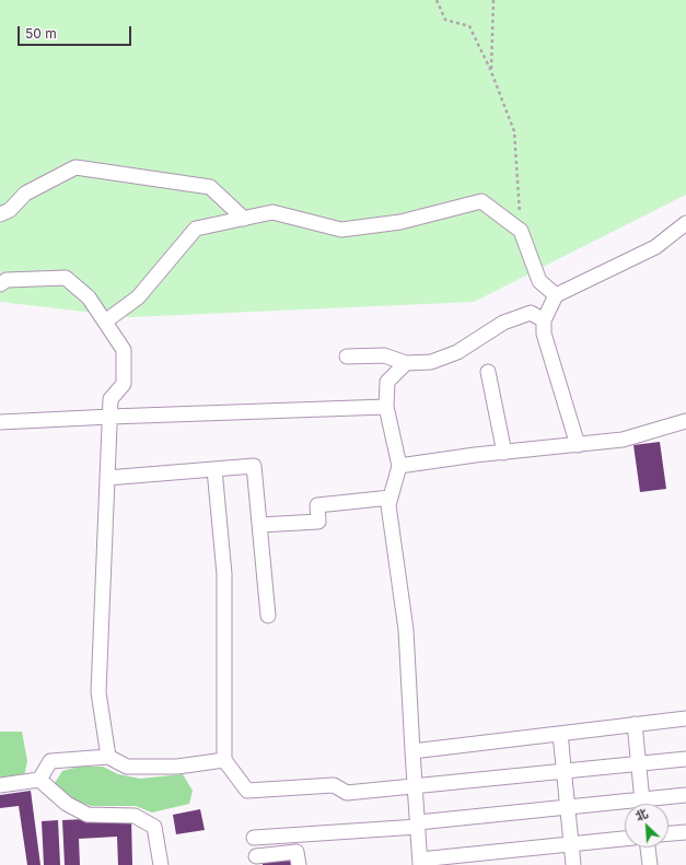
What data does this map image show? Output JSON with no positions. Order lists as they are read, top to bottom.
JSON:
{
  "scale_bar": "50 m",
  "north": "top left"
}
